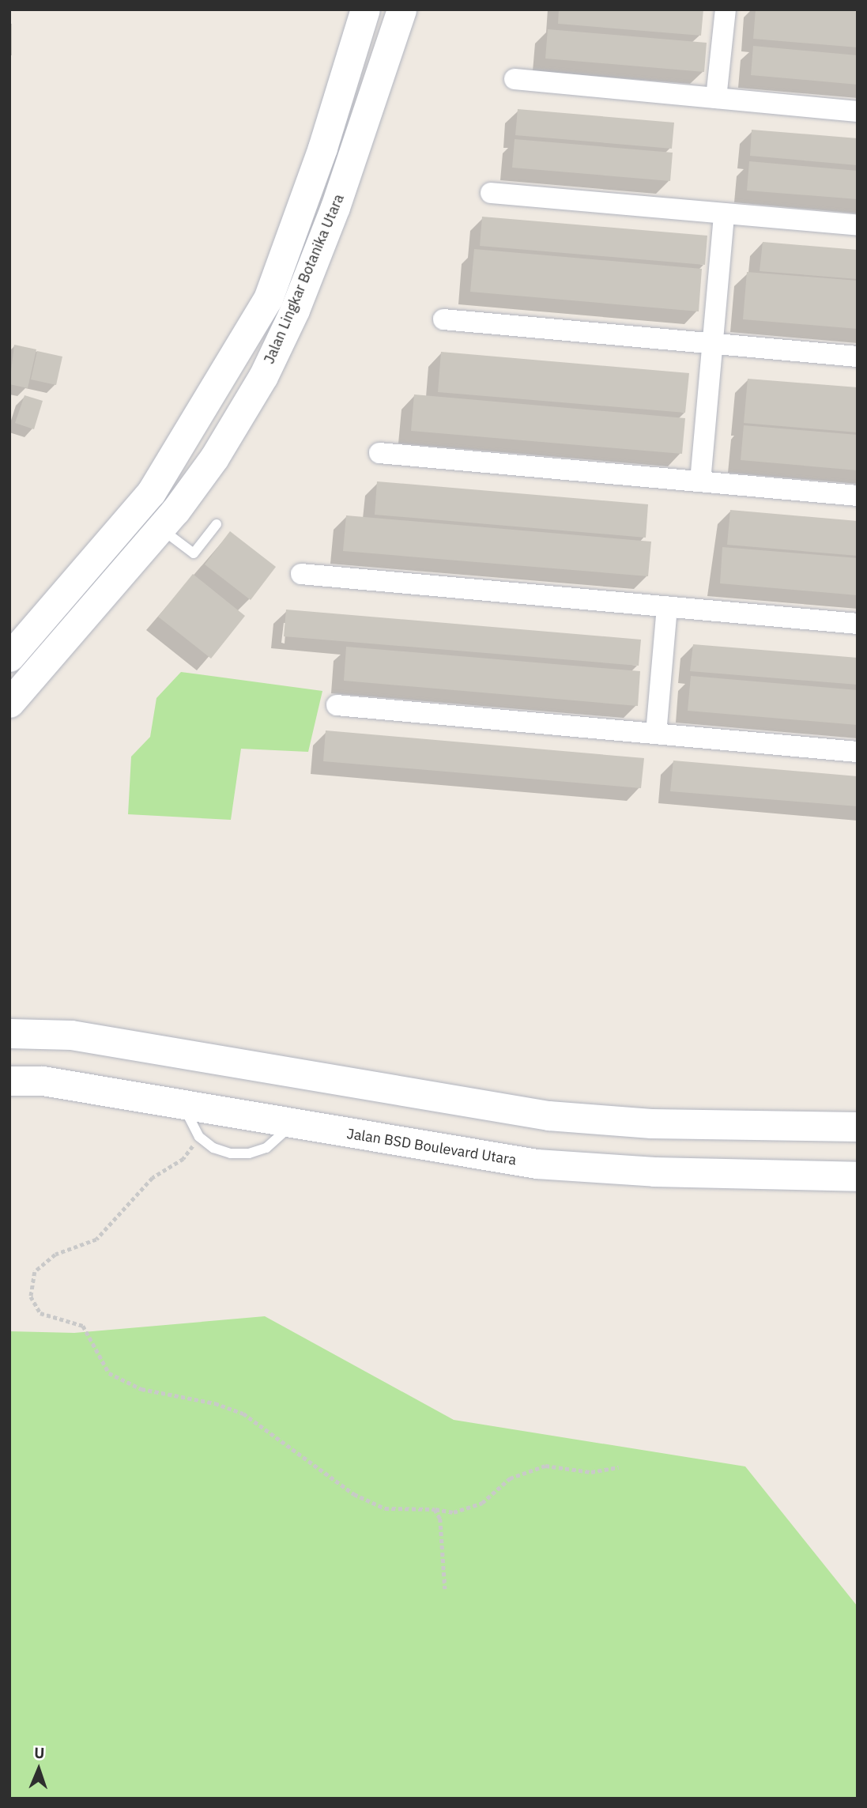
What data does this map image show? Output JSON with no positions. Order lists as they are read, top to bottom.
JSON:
{
  "streets": {
    "main road": ["Jalan Lingkar Botanika Utara", "Jalan BSD Boulevard Utara"]
  },
  "north": "top"
}
